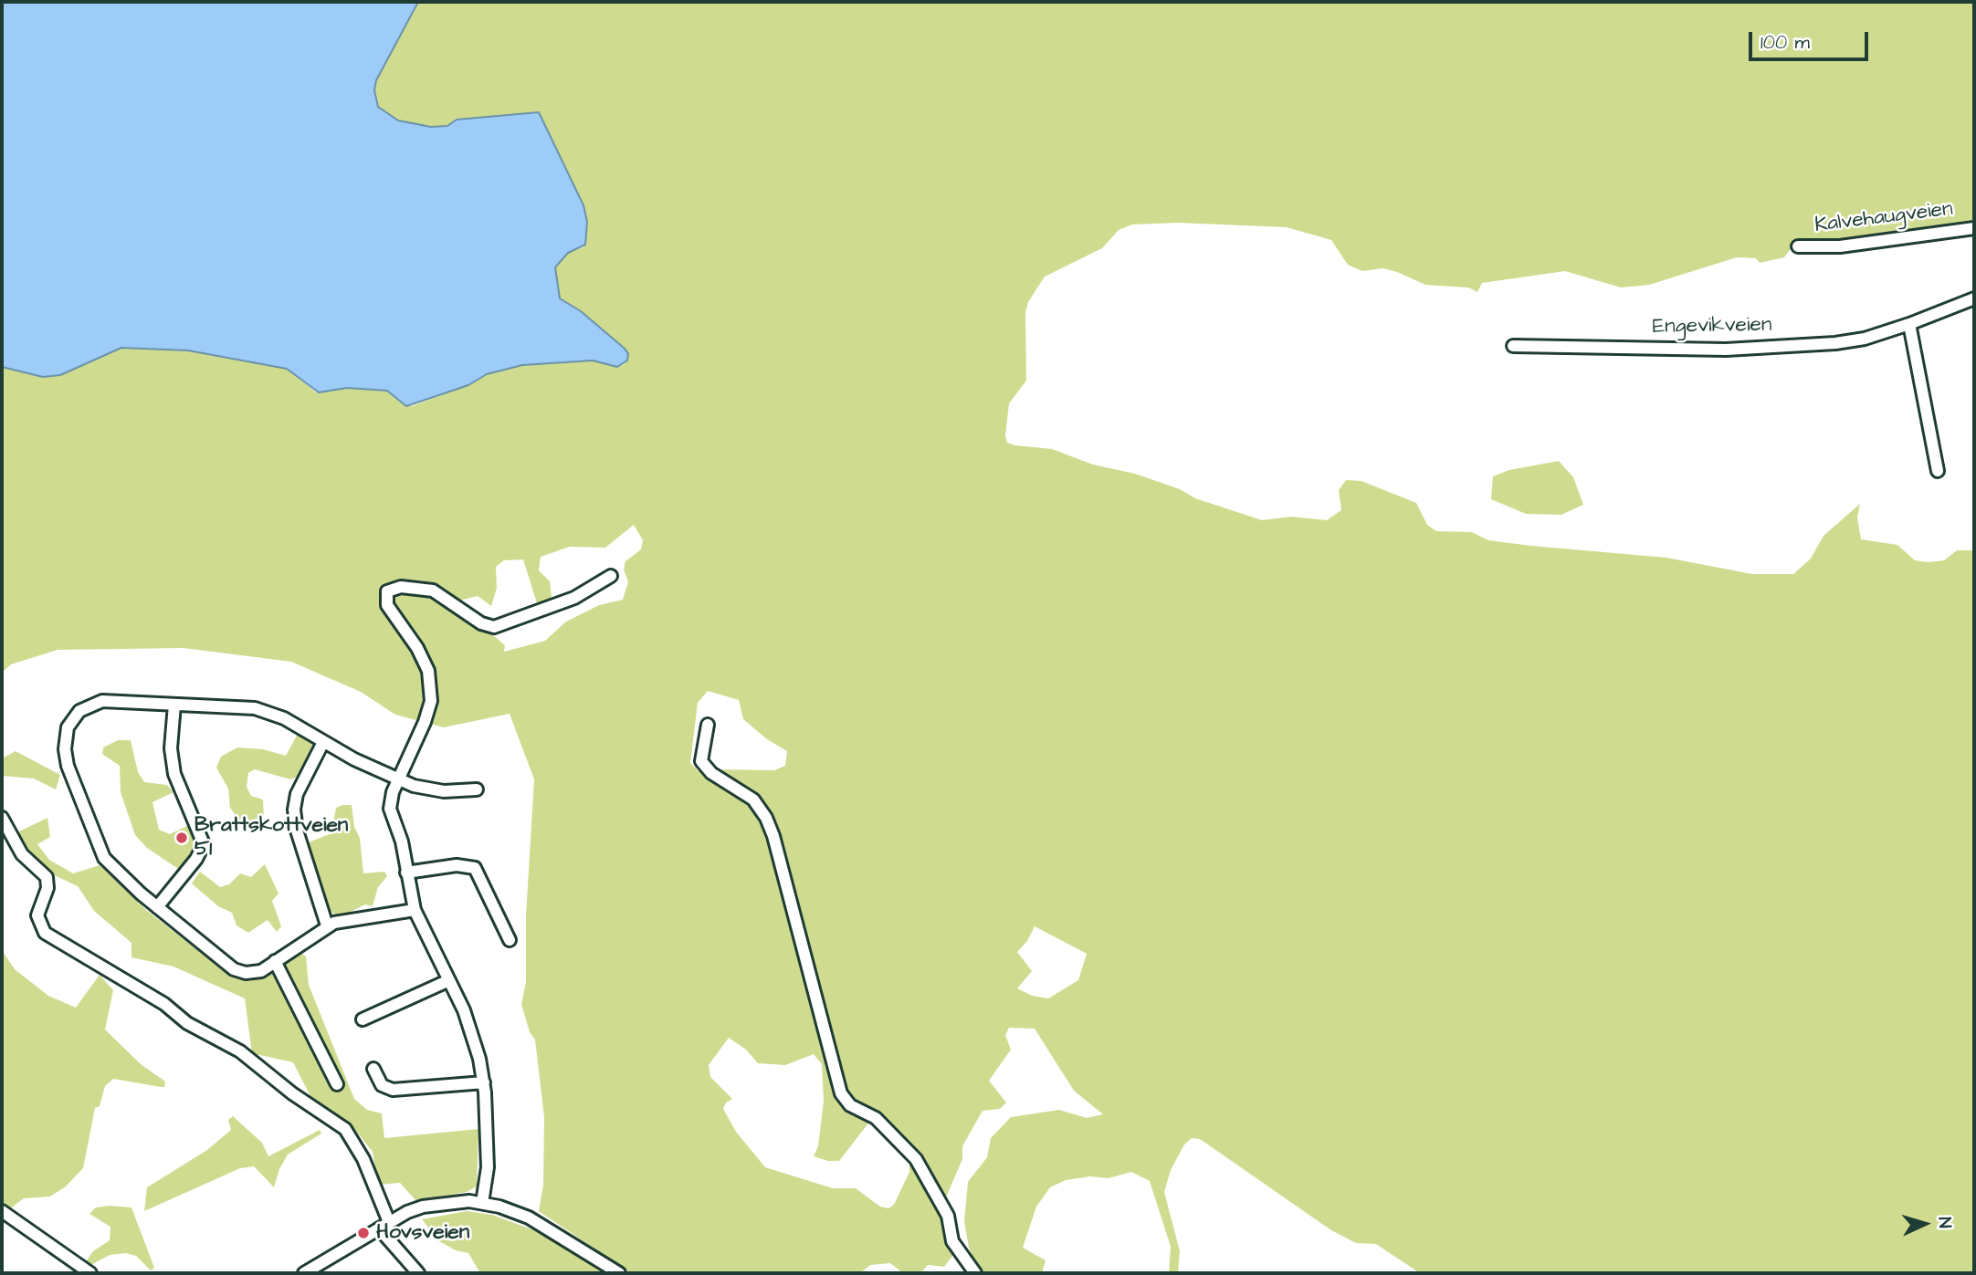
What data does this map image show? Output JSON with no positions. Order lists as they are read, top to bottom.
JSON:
{
  "streets": {
    "street": ["Kalvehaugveien", "Engevikveien"]
  },
  "places": ["Brattskottveien 51", "Hovsveien"],
  "scale_bar": "100 m",
  "north": "right"
}
